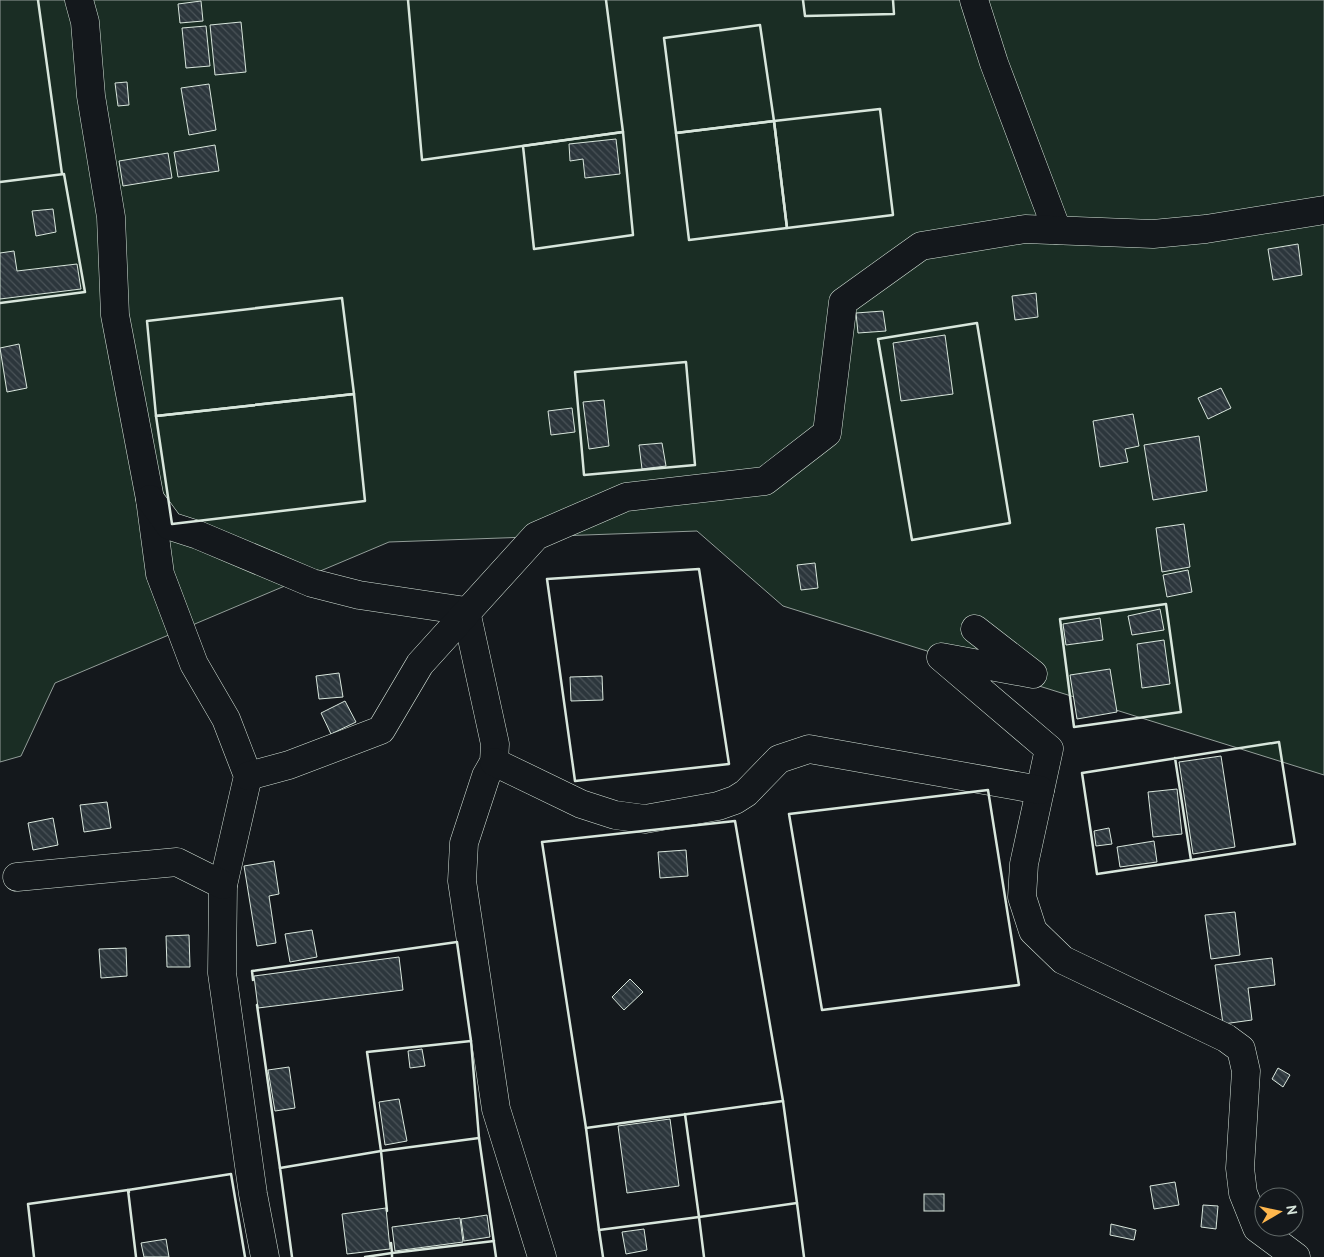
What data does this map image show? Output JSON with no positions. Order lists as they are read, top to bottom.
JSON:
{
  "north": "right"
}
